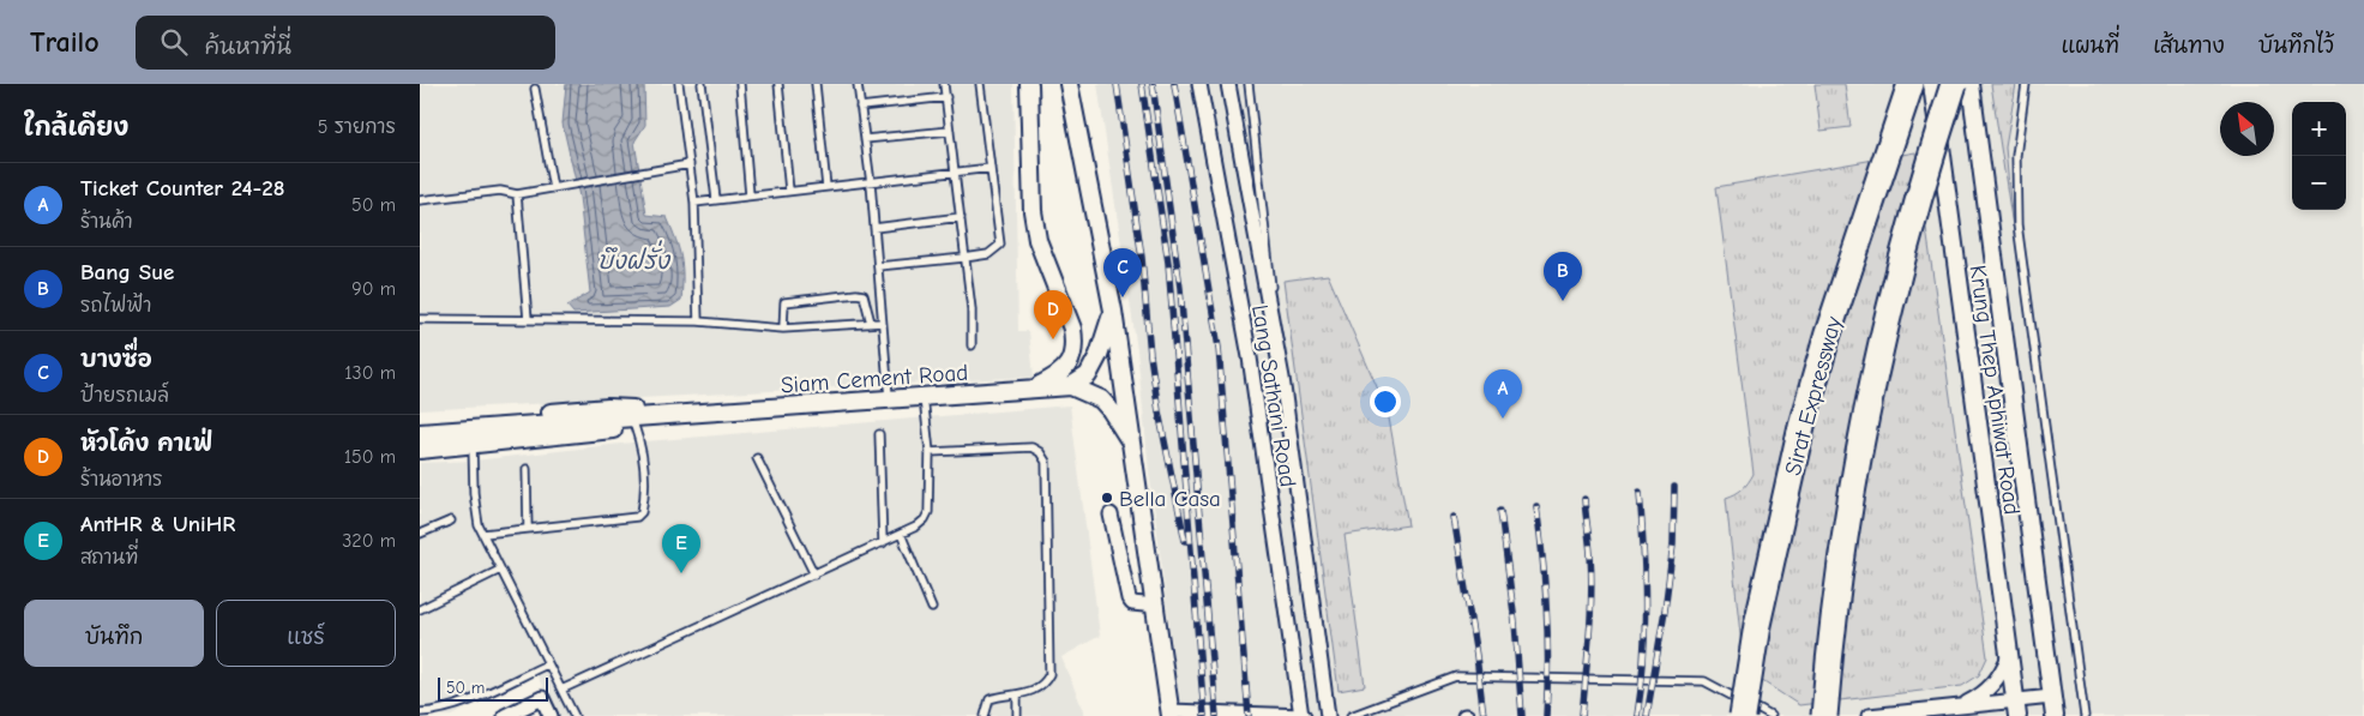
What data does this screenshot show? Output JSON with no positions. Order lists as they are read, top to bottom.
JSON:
{
  "streets": {
    "highway": ["Sirat Expressway"],
    "street": ["Siam Cement Road", "Krung Thep Aphiwat Road", "Lang Sathani Road"]
  },
  "water": ["บึงฝรั่ง"],
  "places": ["Bella Casa"],
  "scale_bar": "50 m",
  "north": "top left",
  "page": {
    "header": "Trailo",
    "search": "ค้นหาที่นี่",
    "nav": ["แผนที่", "เส้นทาง", "บันทึกไว้"],
    "heading": ["ใกล้เคียง", "5 รายการ"],
    "map_buttons": ["+", "−"],
    "list": [
      {
        "mark": "A",
        "name": "Ticket Counter 24-28",
        "note": "ร้านค้า",
        "value": "50 m"
      },
      {
        "mark": "B",
        "name": "Bang Sue",
        "note": "รถไฟฟ้า",
        "value": "90 m"
      },
      {
        "mark": "C",
        "name": "บางซื่อ",
        "note": "ป้ายรถเมล์",
        "value": "130 m"
      },
      {
        "mark": "D",
        "name": "หัวโค้ง คาเฟ่",
        "note": "ร้านอาหาร",
        "value": "150 m"
      },
      {
        "mark": "E",
        "name": "AntHR & UniHR",
        "note": "สถานที่",
        "value": "320 m"
      }
    ],
    "pins": [
      "C",
      "B",
      "D",
      "A",
      "E"
    ],
    "buttons": ["บันทึก", "แชร์"],
    "scale": "50 m"
  }
}
